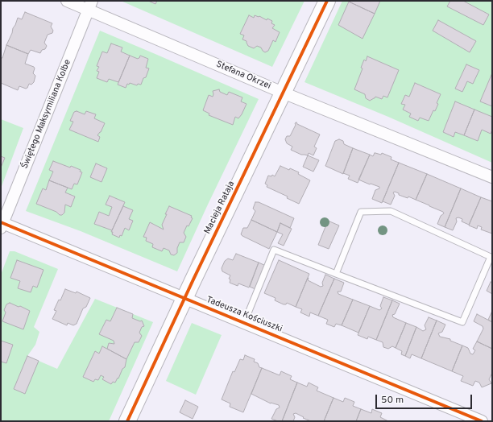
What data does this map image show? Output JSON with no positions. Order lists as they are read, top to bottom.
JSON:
{
  "streets": {
    "street": [
      "Stefana Okrzei",
      "Świętego Maksymiliana Kolbe",
      "Macieja Rataja",
      "Tadeusza Kościuszki"
    ]
  },
  "crossings": [
    ["Stefana Okrzei", "Świętego Maksymiliana Kolbe"],
    ["Stefana Okrzei", "Macieja Rataja"],
    ["Świętego Maksymiliana Kolbe", "Tadeusza Kościuszki"],
    ["Macieja Rataja", "Tadeusza Kościuszki"]
  ],
  "scale_bar": "50 m"
}
